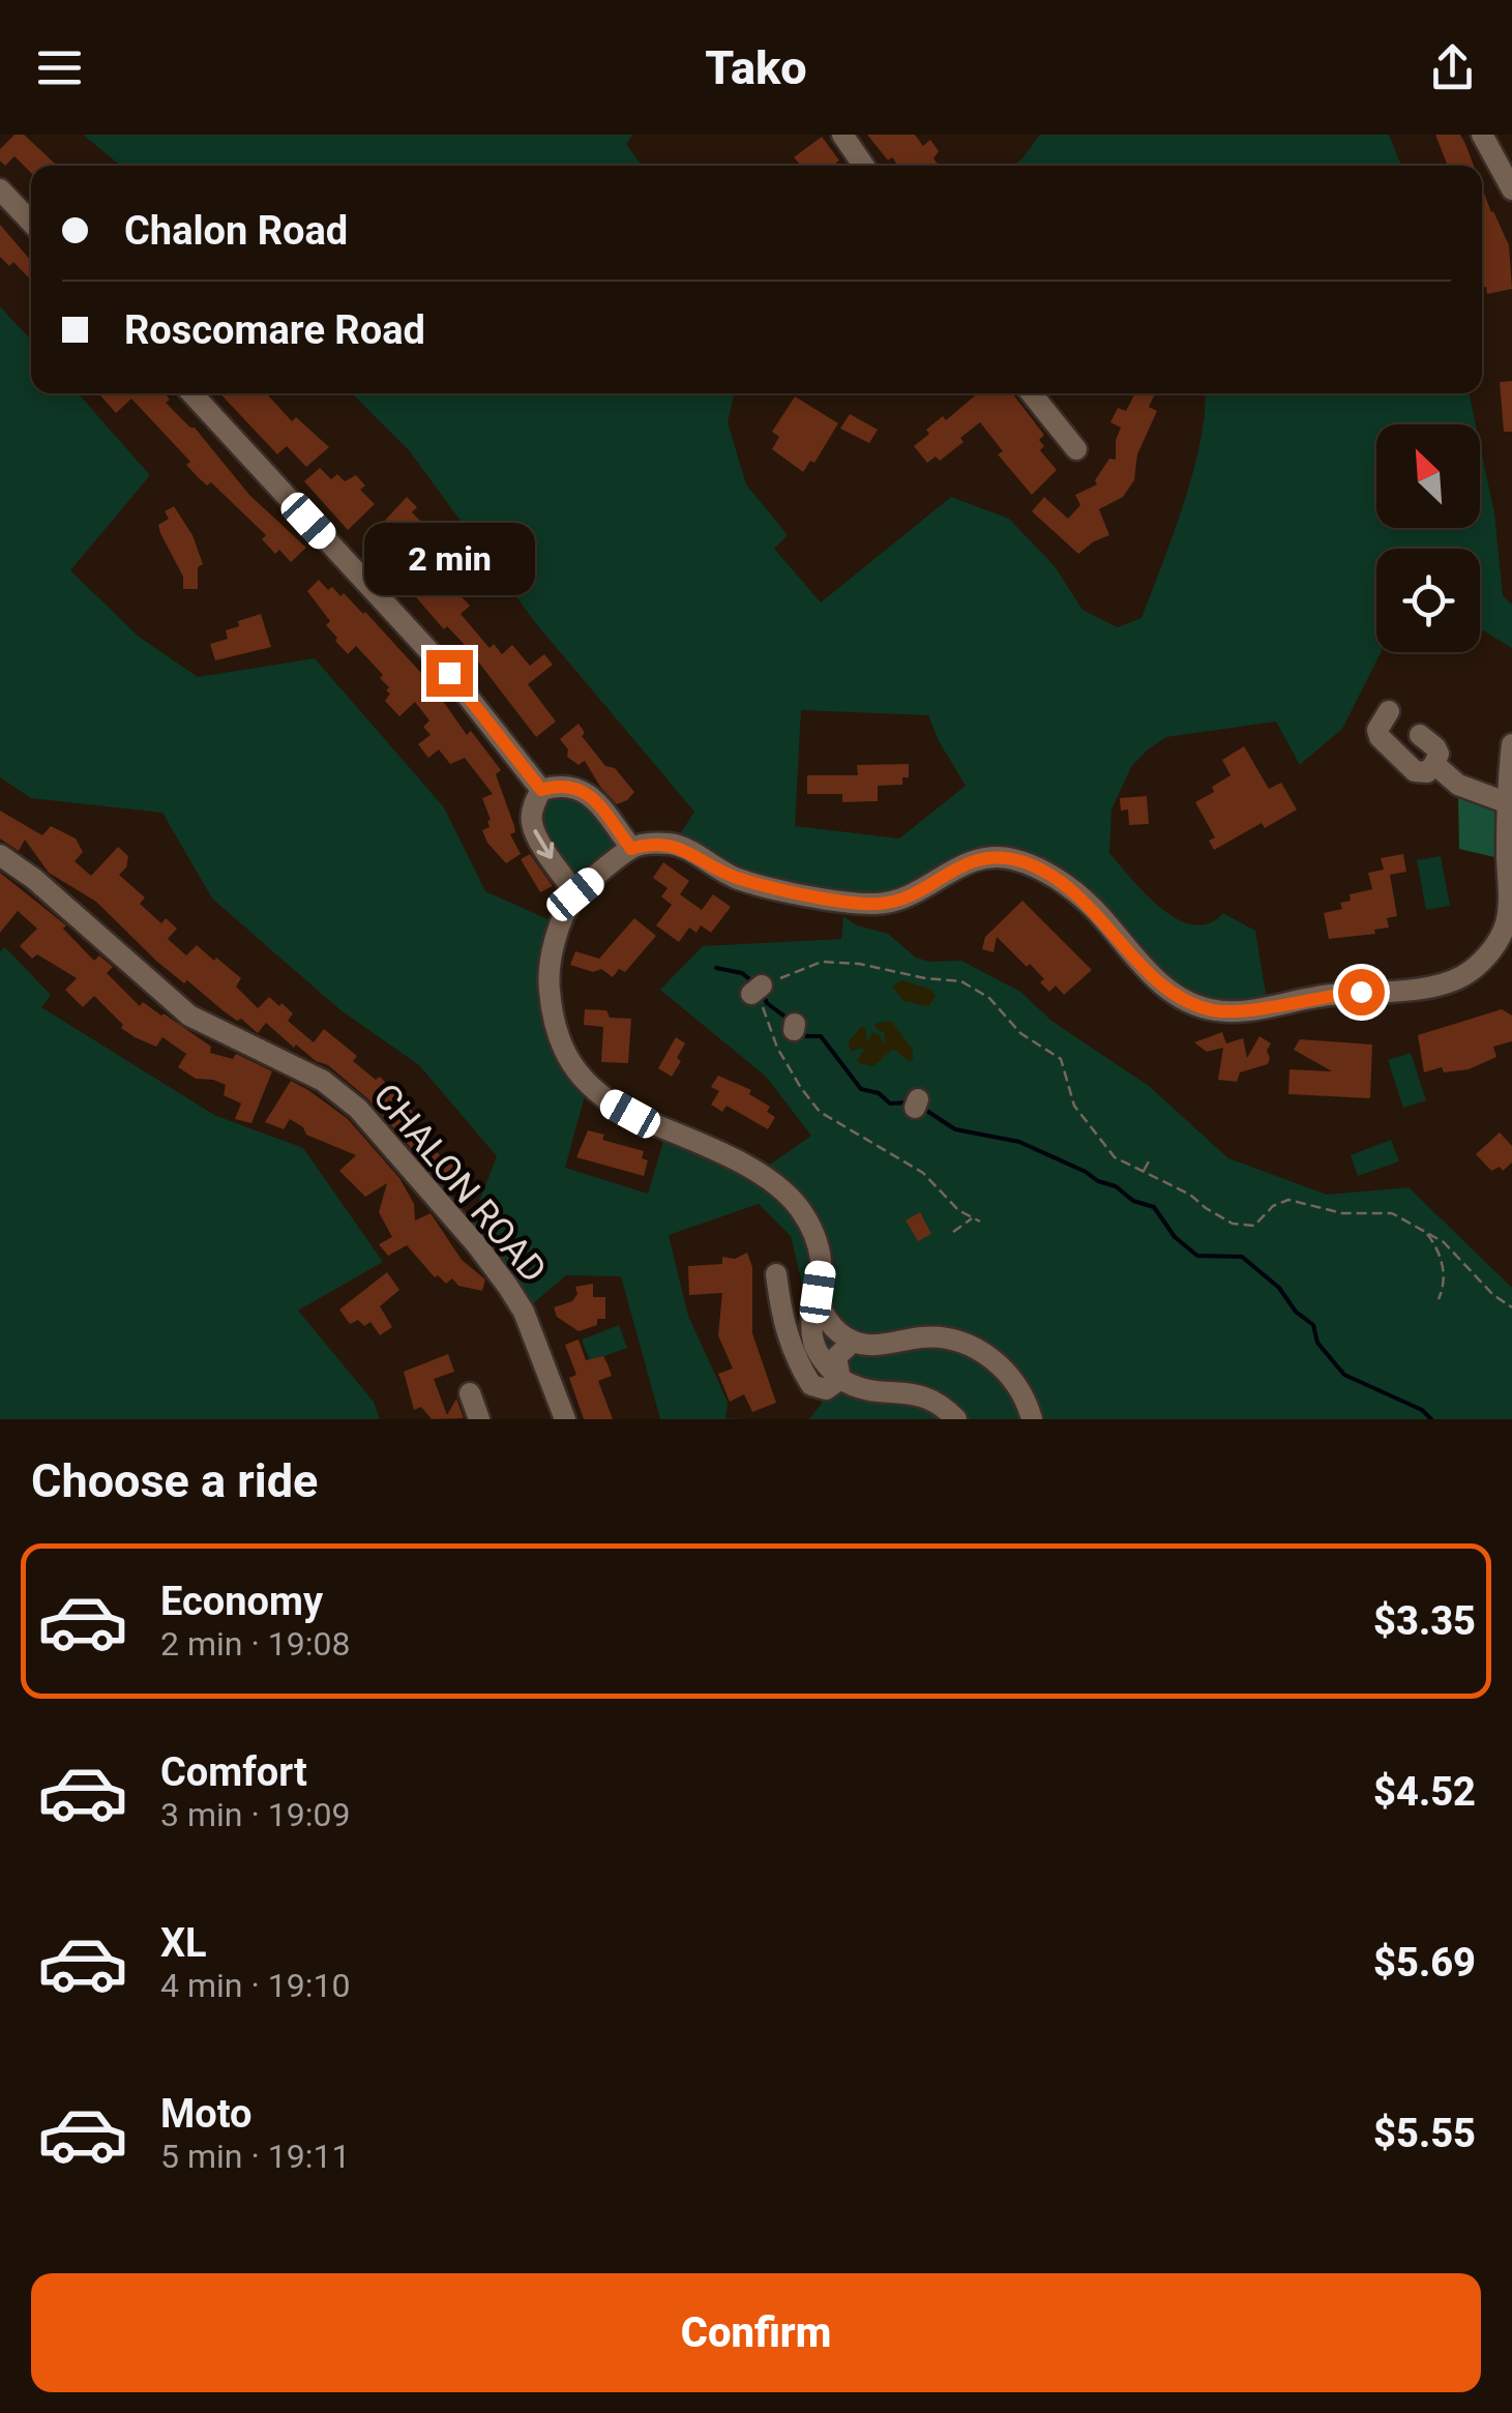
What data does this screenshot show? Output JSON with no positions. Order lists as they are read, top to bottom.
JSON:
{
  "streets": {
    "street": ["CHALON ROAD"]
  },
  "north": "top left",
  "page": {
    "header": "Tako",
    "banner": ["Chalon Road", "Roscomare Road"],
    "bubble": "2 min",
    "heading": "Choose a ride",
    "list": [
      {
        "name": "Economy",
        "note": "2 min · 19:08",
        "value": "$3.35"
      },
      {
        "name": "Comfort",
        "note": "3 min · 19:09",
        "value": "$4.52"
      },
      {
        "name": "XL",
        "note": "4 min · 19:10",
        "value": "$5.69"
      },
      {
        "name": "Moto",
        "note": "5 min · 19:11",
        "value": "$5.55"
      }
    ],
    "buttons": "Confirm"
  }
}
